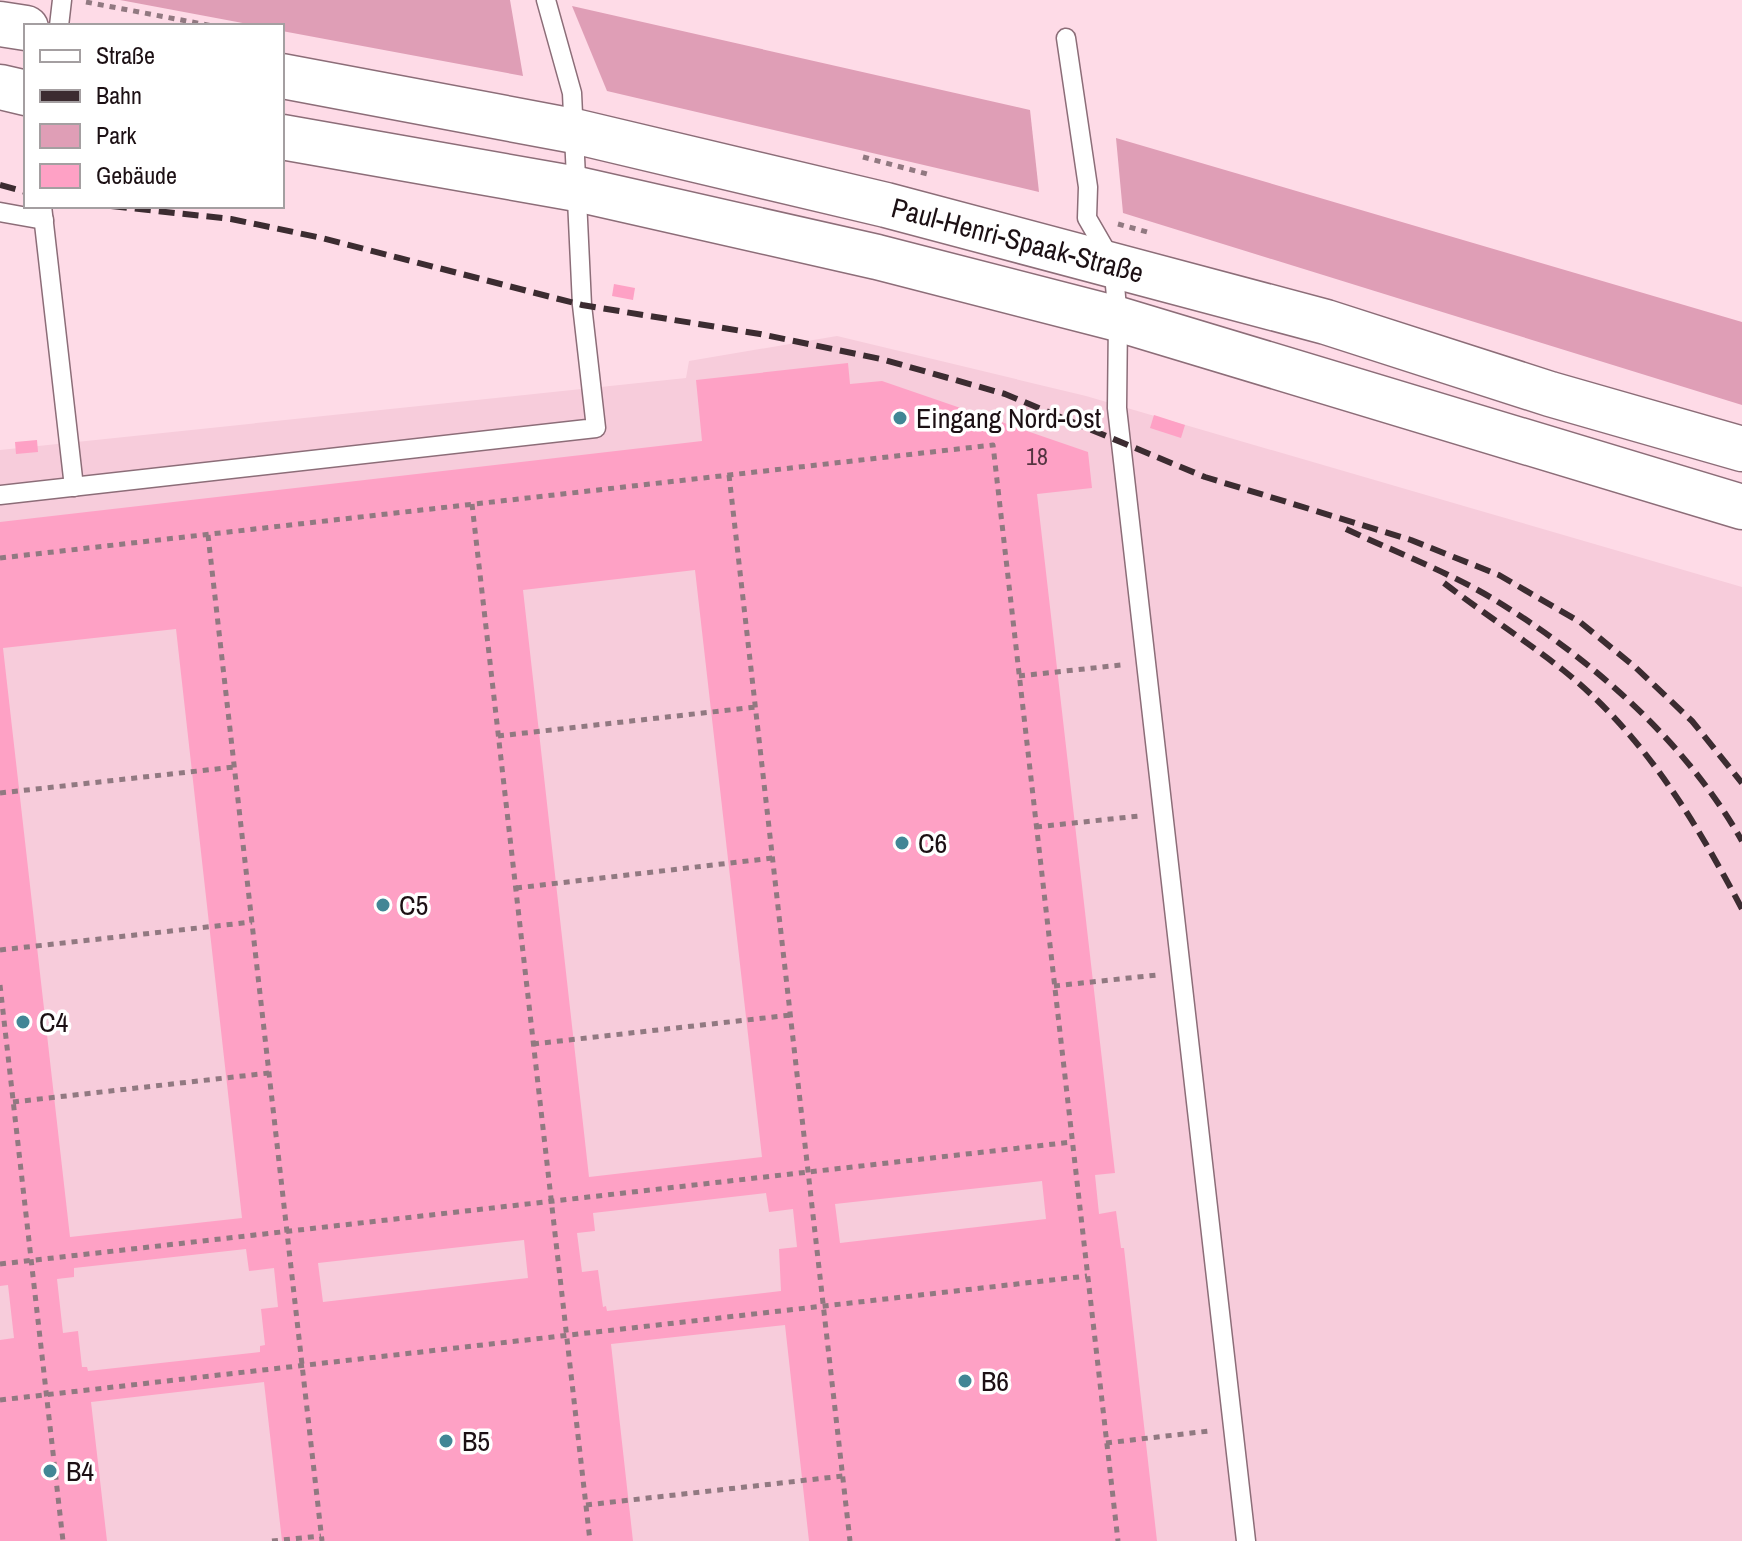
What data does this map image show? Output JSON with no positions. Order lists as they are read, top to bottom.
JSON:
{
  "streets": {
    "main road": ["Paul-Henri-Spaak-Straße"]
  },
  "places": [
    "Eingang Nord-Ost",
    "C6",
    "C5",
    "C4",
    "B6",
    "B5",
    "B4"
  ],
  "house_numbers": ["18"],
  "legend": [
    "Straße",
    "Bahn",
    "Park",
    "Gebäude"
  ]
}
